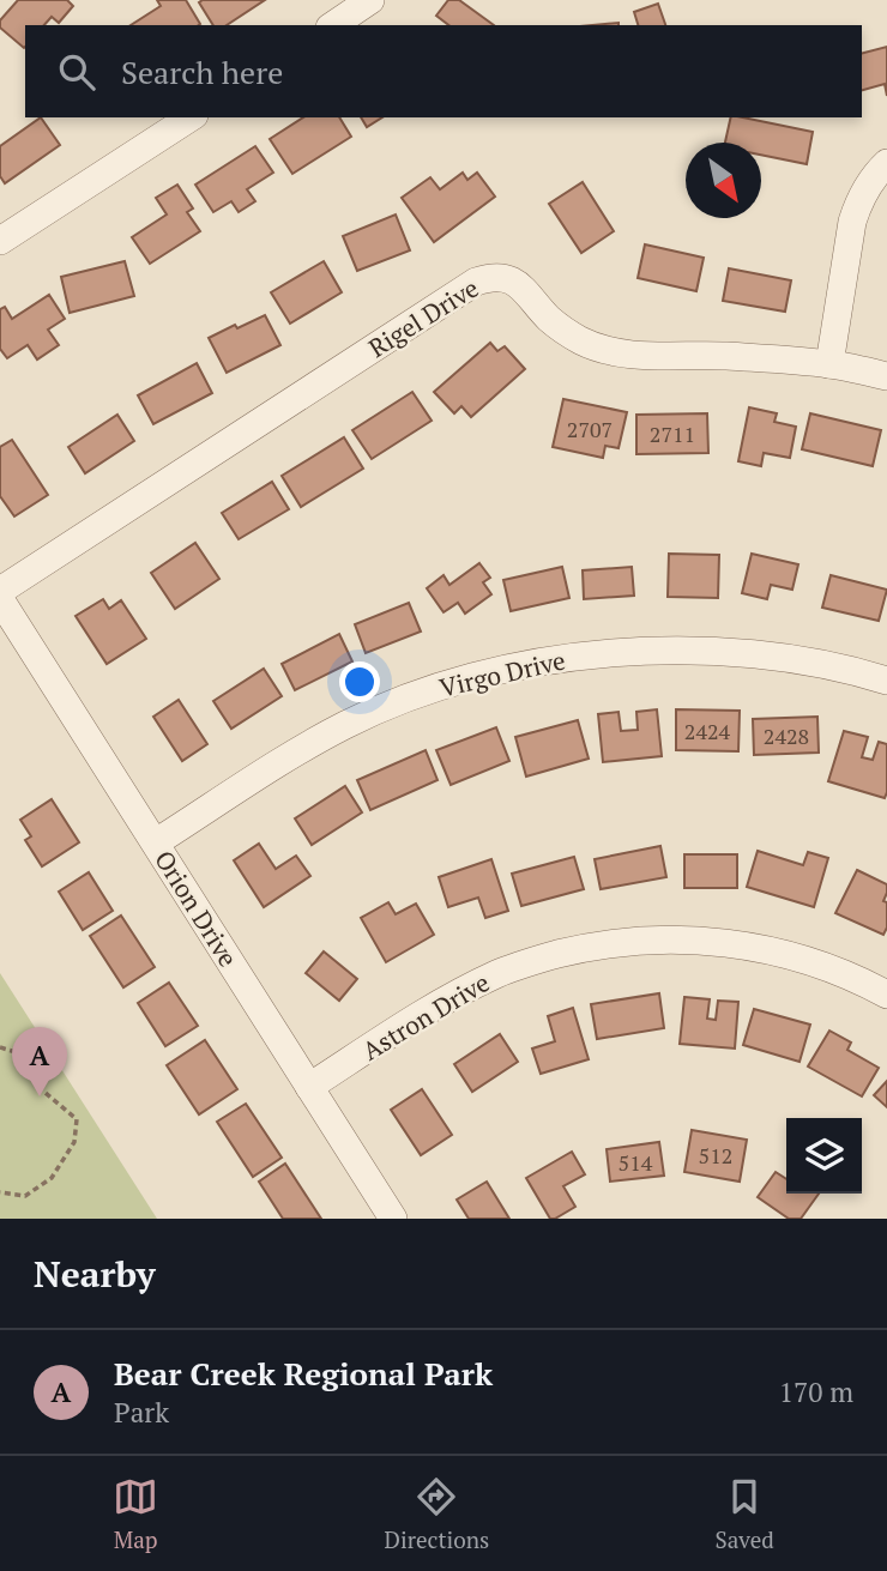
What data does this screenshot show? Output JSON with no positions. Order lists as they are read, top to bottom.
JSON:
{
  "streets": {
    "street": [
      "Rigel Drive",
      "Virgo Drive",
      "Orion Drive",
      "Astron Drive"
    ]
  },
  "crossings": [
    ["Virgo Drive", "Orion Drive"],
    ["Orion Drive", "Astron Drive"]
  ],
  "house_numbers": [
    "2707",
    "2711",
    "2424",
    "2428",
    "512",
    "514"
  ],
  "north": "bottom right",
  "page": {
    "search": "Search here",
    "pins": "A",
    "heading": "Nearby",
    "list": [
      {
        "mark": "A",
        "name": "Bear Creek Regional Park",
        "note": "Park",
        "value": "170 m"
      }
    ],
    "nav": ["Map", "Directions", "Saved"]
  }
}
